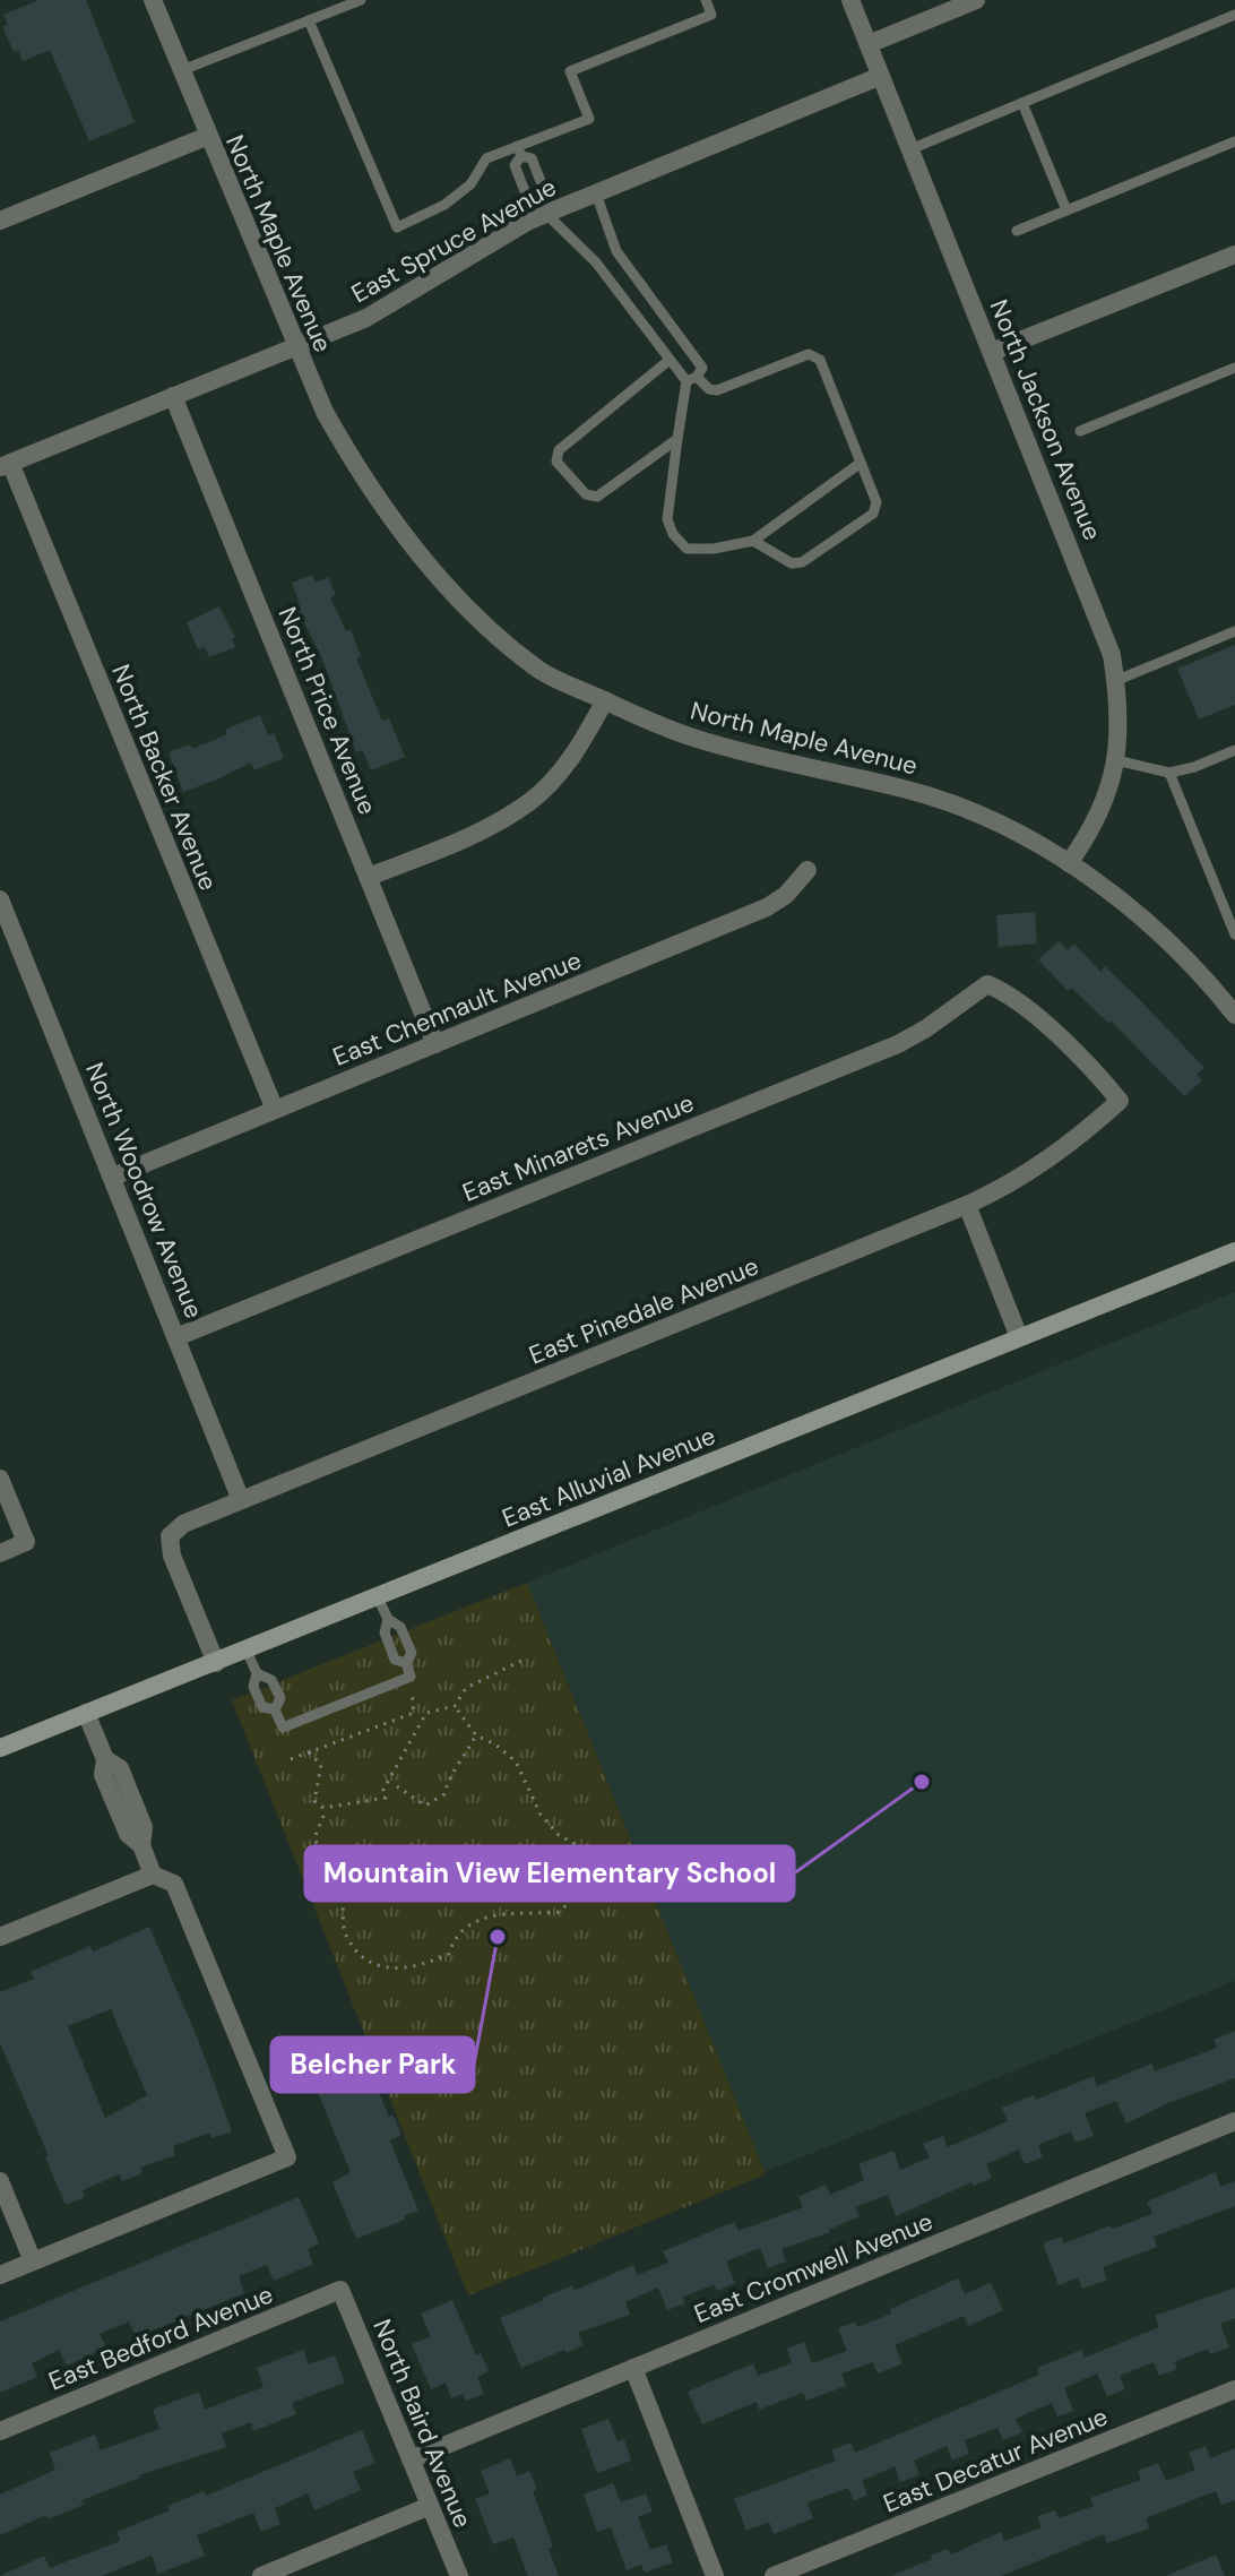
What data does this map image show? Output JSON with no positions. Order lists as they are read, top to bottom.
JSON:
{
  "streets": {
    "main road": ["East Alluvial Avenue"],
    "street": [
      "East Spruce Avenue",
      "North Maple Avenue",
      "North Jackson Avenue",
      "North Price Avenue",
      "North Backer Avenue",
      "East Chennault Avenue",
      "East Minarets Avenue",
      "North Woodrow Avenue",
      "East Pinedale Avenue",
      "East Cromwell Avenue",
      "East Bedford Avenue",
      "North Baird Avenue",
      "East Decatur Avenue"
    ]
  },
  "crossings": [
    ["East Spruce Avenue", "North Maple Avenue"],
    ["East Spruce Avenue", "North Jackson Avenue"],
    ["East Spruce Avenue", "North Price Avenue"],
    ["East Spruce Avenue", "North Backer Avenue"],
    ["North Maple Avenue", "North Jackson Avenue"],
    ["North Price Avenue", "East Chennault Avenue"],
    ["North Backer Avenue", "East Chennault Avenue"],
    ["East Chennault Avenue", "North Woodrow Avenue"],
    ["East Minarets Avenue", "North Woodrow Avenue"],
    ["East Minarets Avenue", "East Pinedale Avenue"],
    ["North Woodrow Avenue", "East Pinedale Avenue"],
    ["East Pinedale Avenue", "East Alluvial Avenue"],
    ["East Cromwell Avenue", "North Baird Avenue"],
    ["East Bedford Avenue", "North Baird Avenue"]
  ],
  "places": ["Mountain View Elementary School", "Belcher Park"]
}
